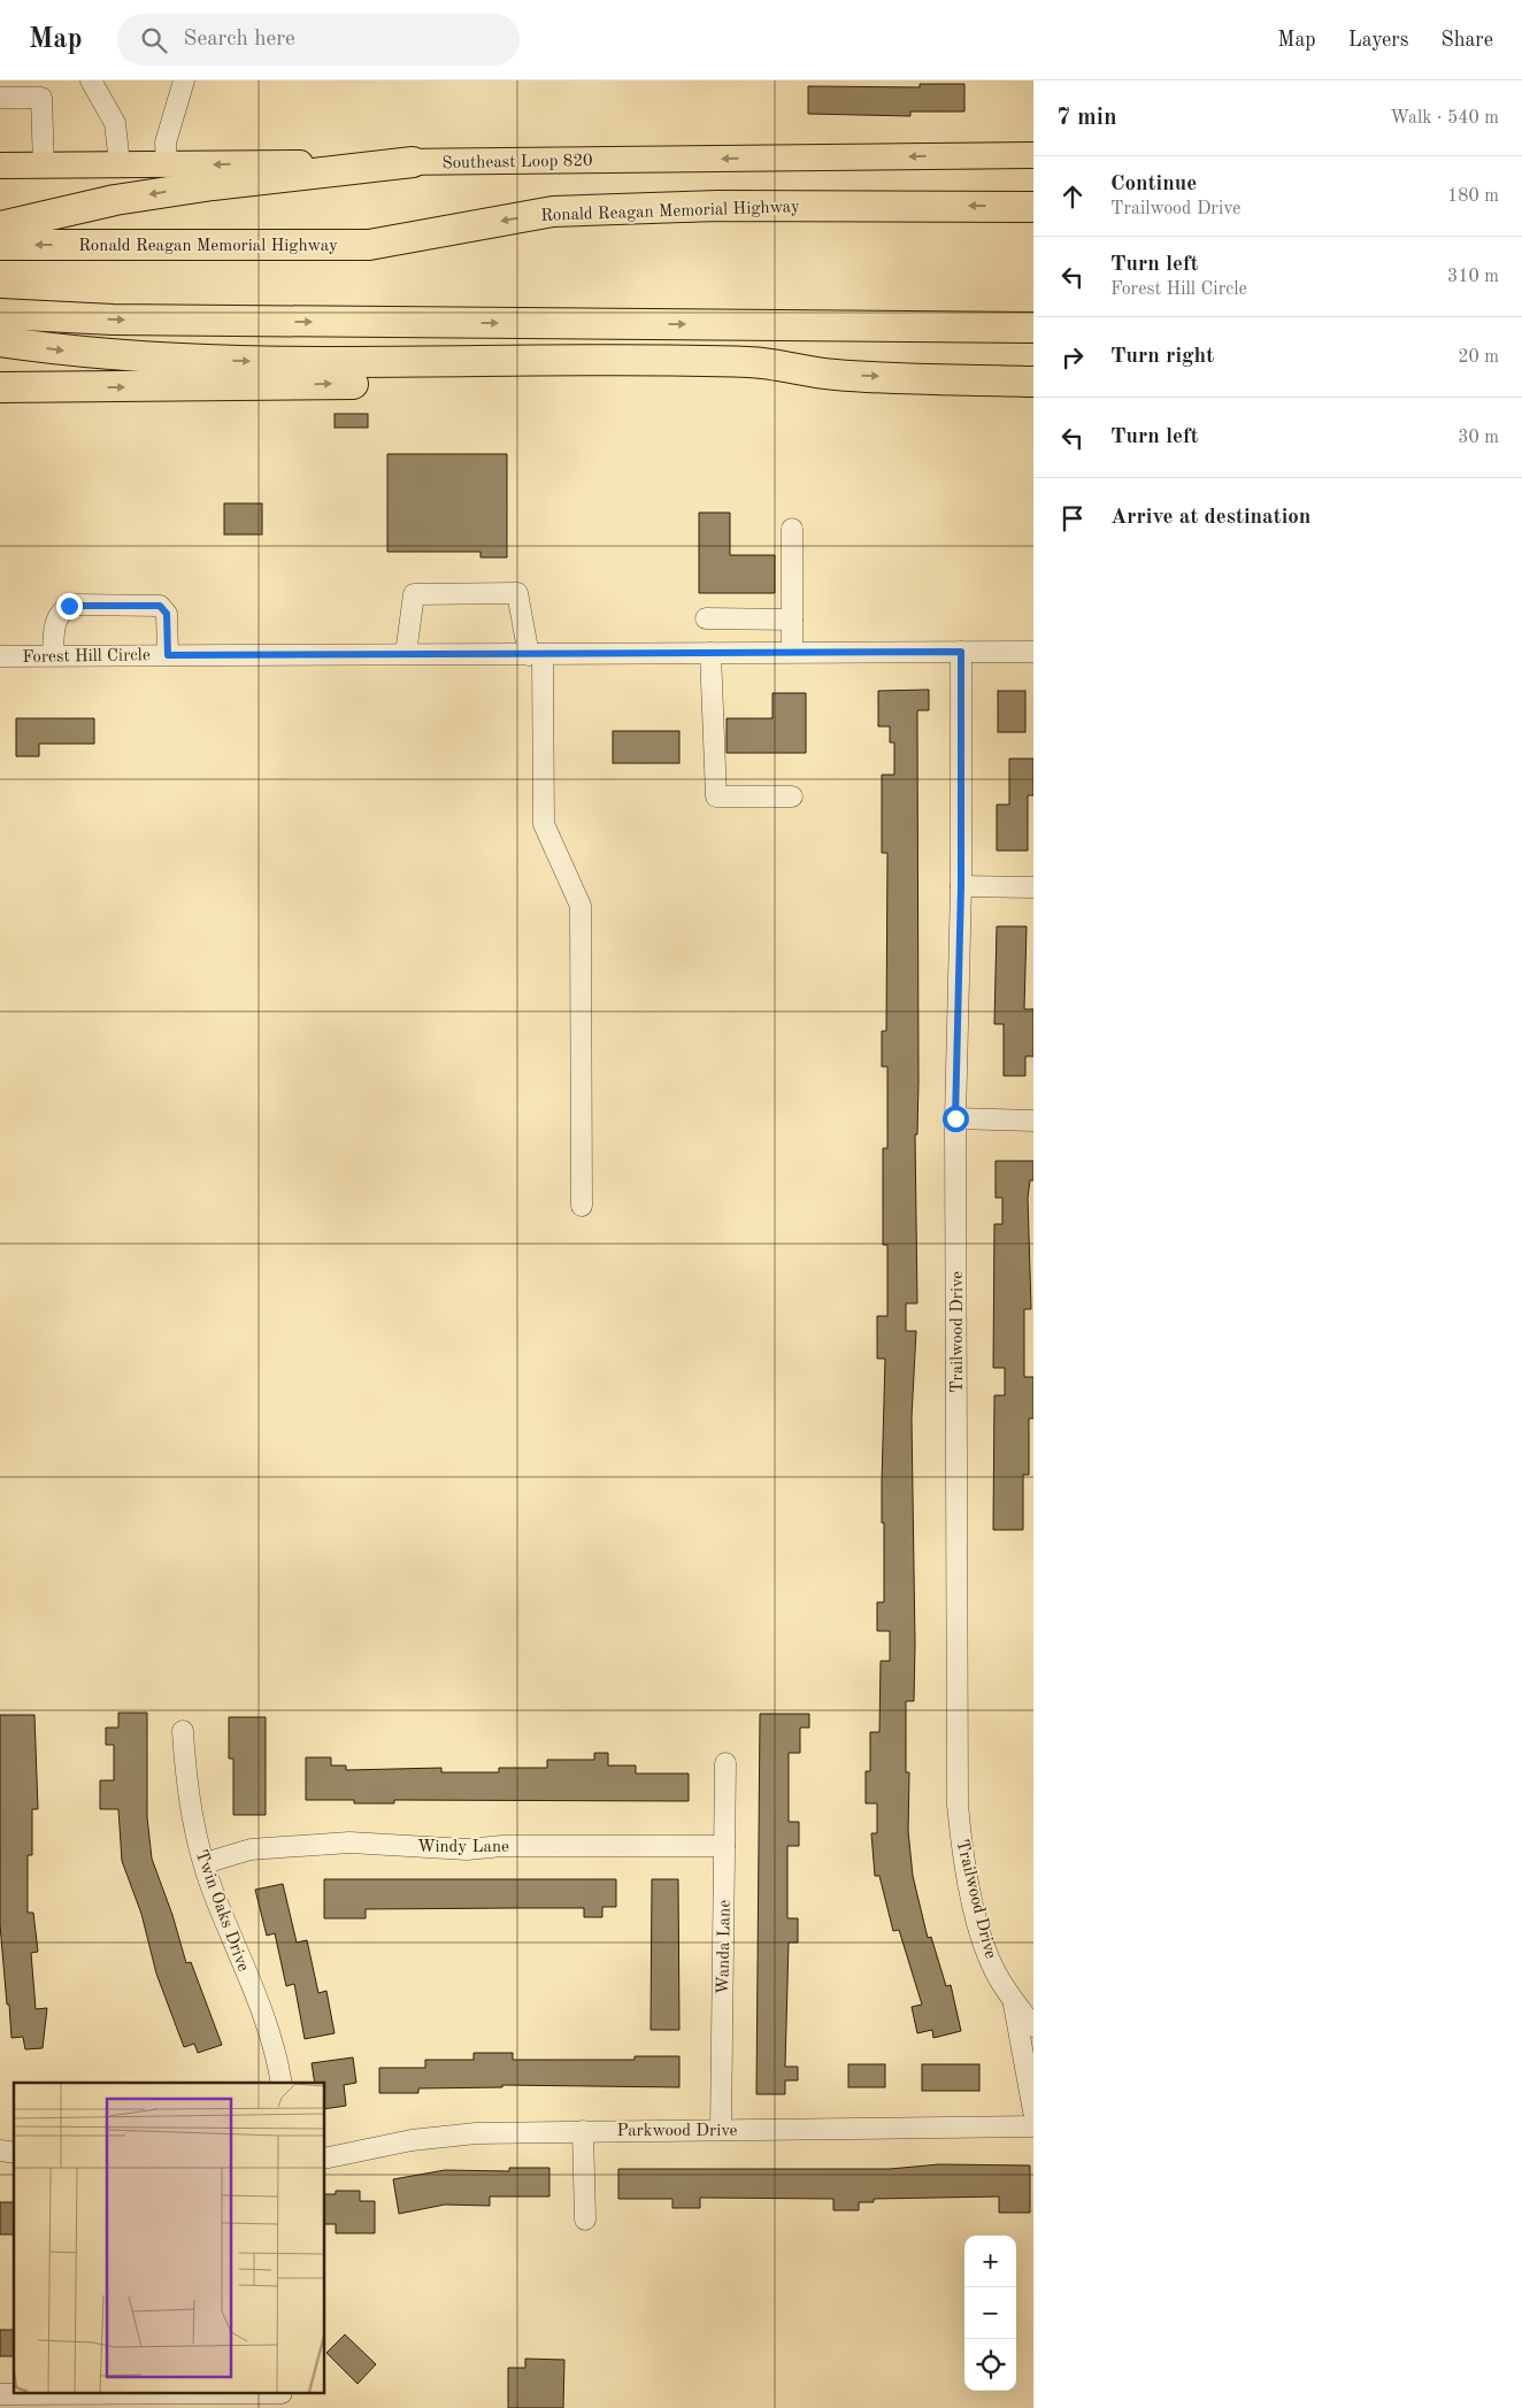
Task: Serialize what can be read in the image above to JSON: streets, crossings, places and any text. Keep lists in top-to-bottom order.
{
  "streets": {
    "highway": ["Ronald Reagan Memorial Highway"],
    "main road": ["Southeast Loop 820"],
    "street": [
      "Forest Hill Circle",
      "Trailwood Drive",
      "Windy Lane",
      "Twin Oaks Drive",
      "Wanda Lane",
      "Parkwood Drive"
    ]
  },
  "crossings": [
    ["Forest Hill Circle", "Trailwood Drive"],
    ["Windy Lane", "Twin Oaks Drive"],
    ["Windy Lane", "Wanda Lane"],
    ["Wanda Lane", "Parkwood Drive"]
  ],
  "one_way": ["Southeast Loop 820"],
  "page": {
    "header": "Map",
    "search": "Search here",
    "nav": ["Map", "Layers", "Share"],
    "heading": ["7 min", "Walk · 540 m"],
    "list": [
      ["Continue", "Trailwood Drive", "180 m"],
      ["Turn left", "Forest Hill Circle", "310 m"],
      ["Turn right", "20 m"],
      ["Turn left", "30 m"],
      "Arrive at destination"
    ],
    "map_buttons": ["+", "−"]
  }
}
